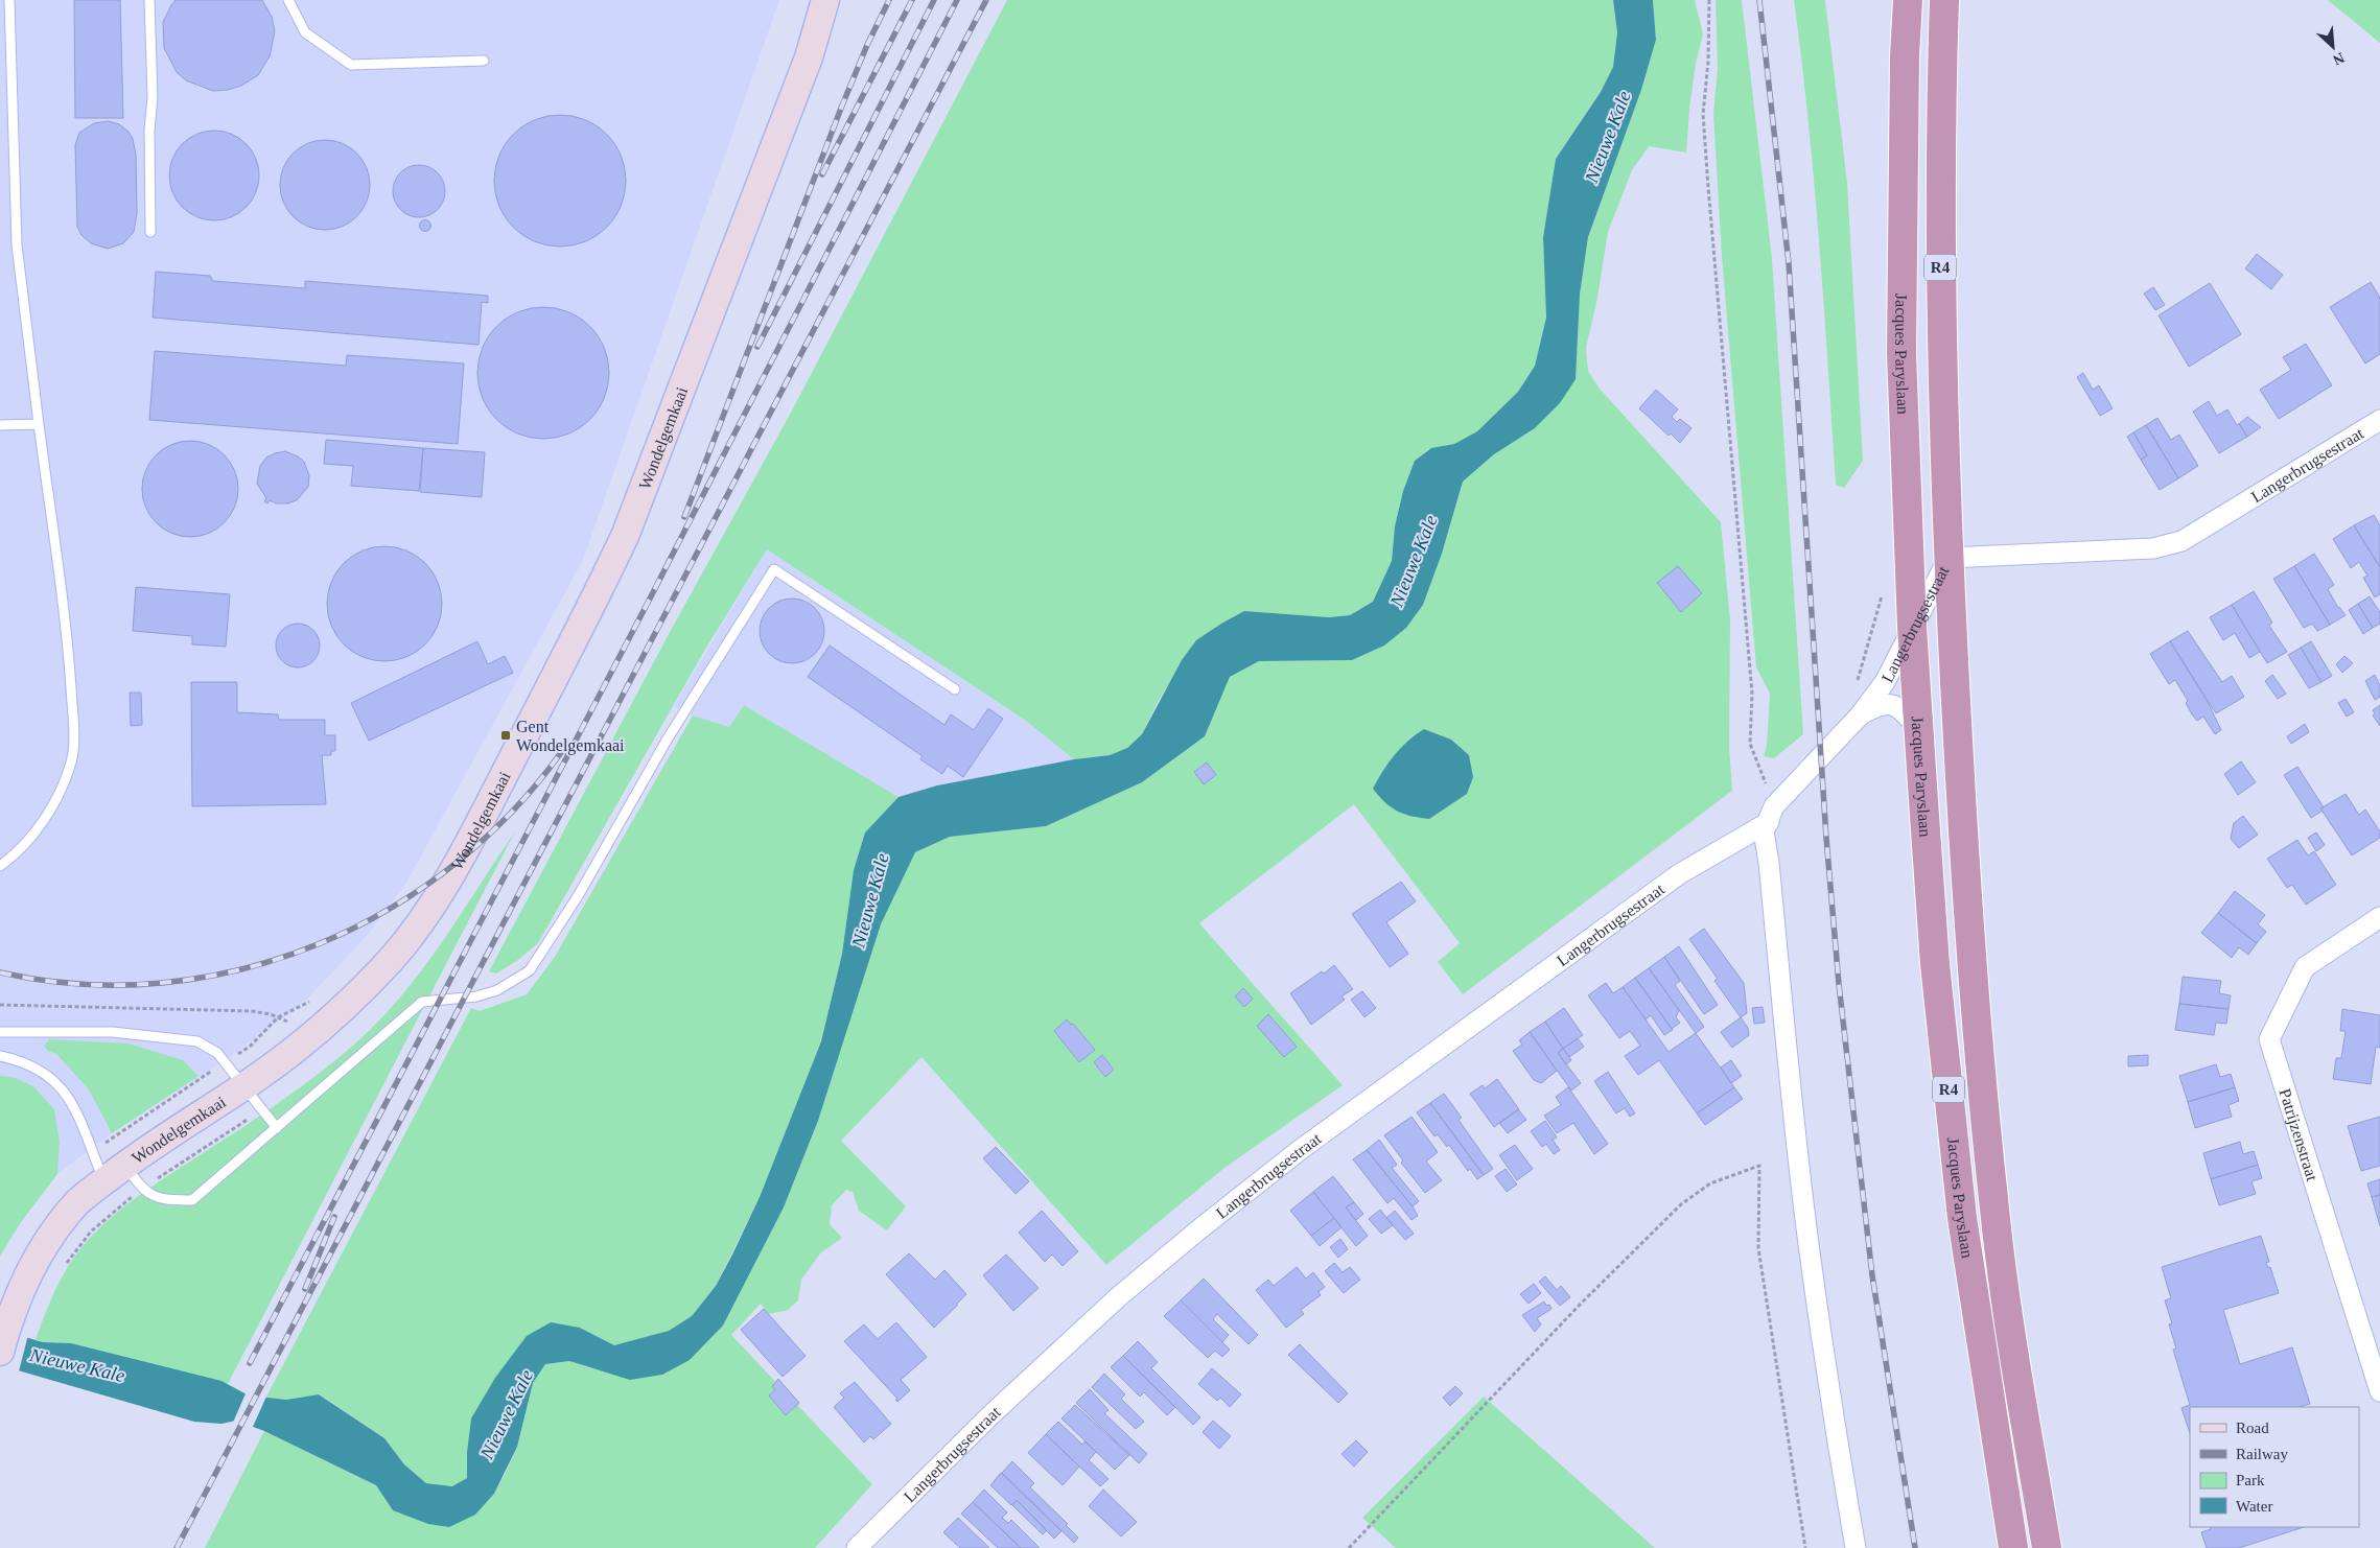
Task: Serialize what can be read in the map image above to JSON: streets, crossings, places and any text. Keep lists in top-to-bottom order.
{
  "streets": {
    "highway": ["R4", "Jacques Paryslaan"],
    "main road": ["Wondelgemkaai"],
    "street": ["Langerbrugsestraat", "Patrijzenstraat"]
  },
  "crossings": [
    ["Jacques Paryslaan", "Langerbrugsestraat"]
  ],
  "water": ["Nieuwe Kale"],
  "places": {
    "transit": ["Gent Wondelgemkaai"]
  },
  "legend": [
    "Road",
    "Railway",
    "Park",
    "Water"
  ],
  "north": "bottom right"
}
